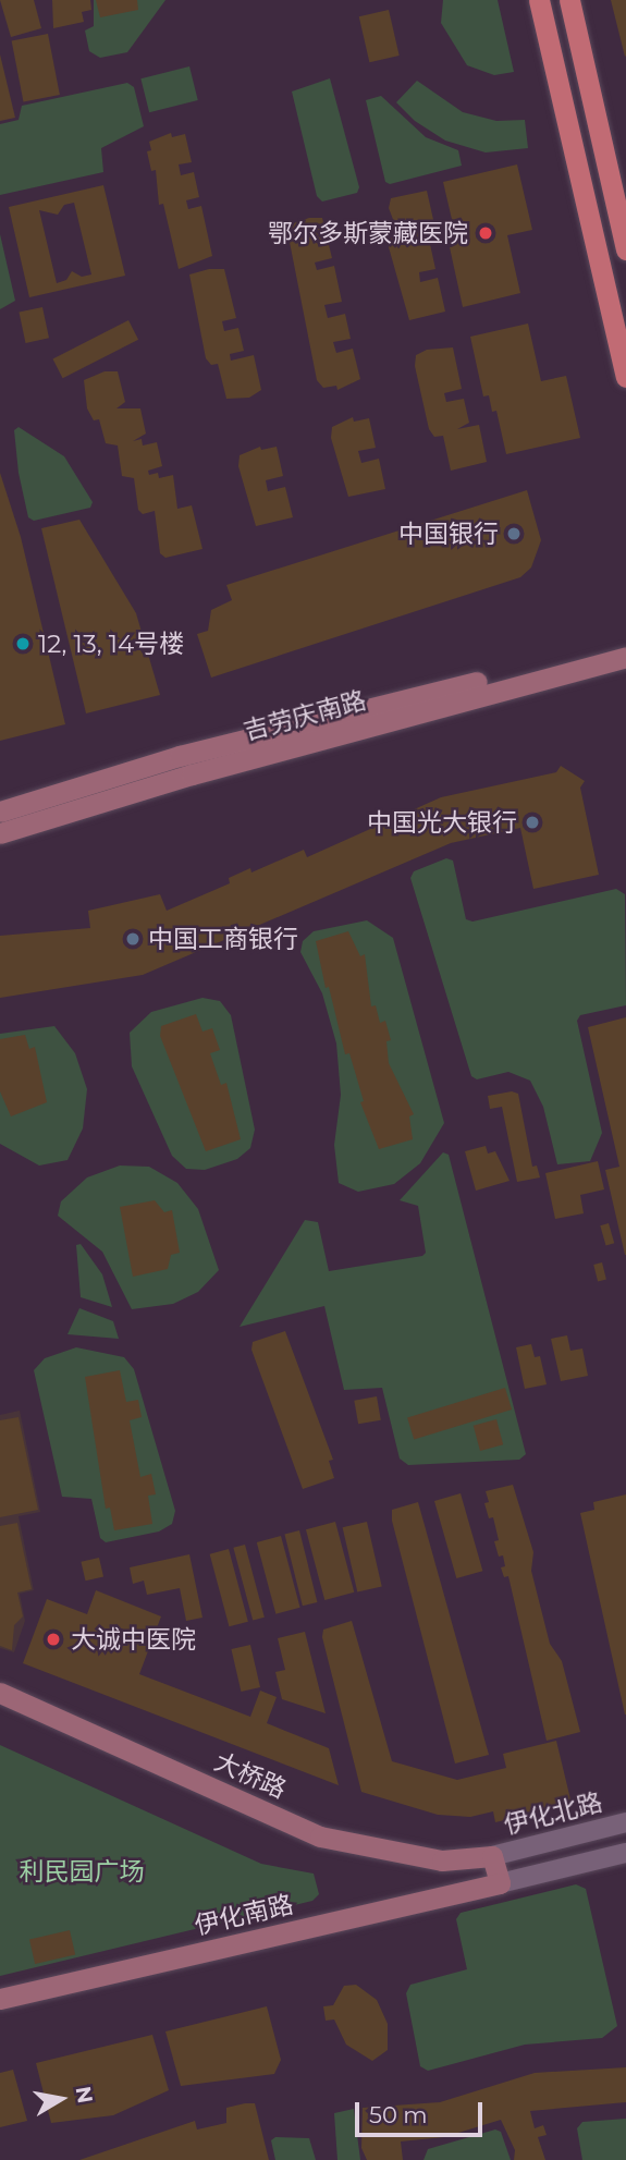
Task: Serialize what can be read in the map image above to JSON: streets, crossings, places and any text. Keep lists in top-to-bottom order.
{
  "streets": {
    "main road": ["吉劳庆南路", "大桥路", "伊化南路"],
    "street": ["伊化北路"]
  },
  "crossings": [
    ["大桥路", "伊化北路"]
  ],
  "parks": ["利民园广场"],
  "places": [
    "鄂尔多斯蒙藏医院",
    "中国银行",
    "12, 13, 14号楼",
    "中国光大银行",
    "中国工商银行",
    "大诚中医院"
  ],
  "scale_bar": "50 m",
  "north": "right"
}
